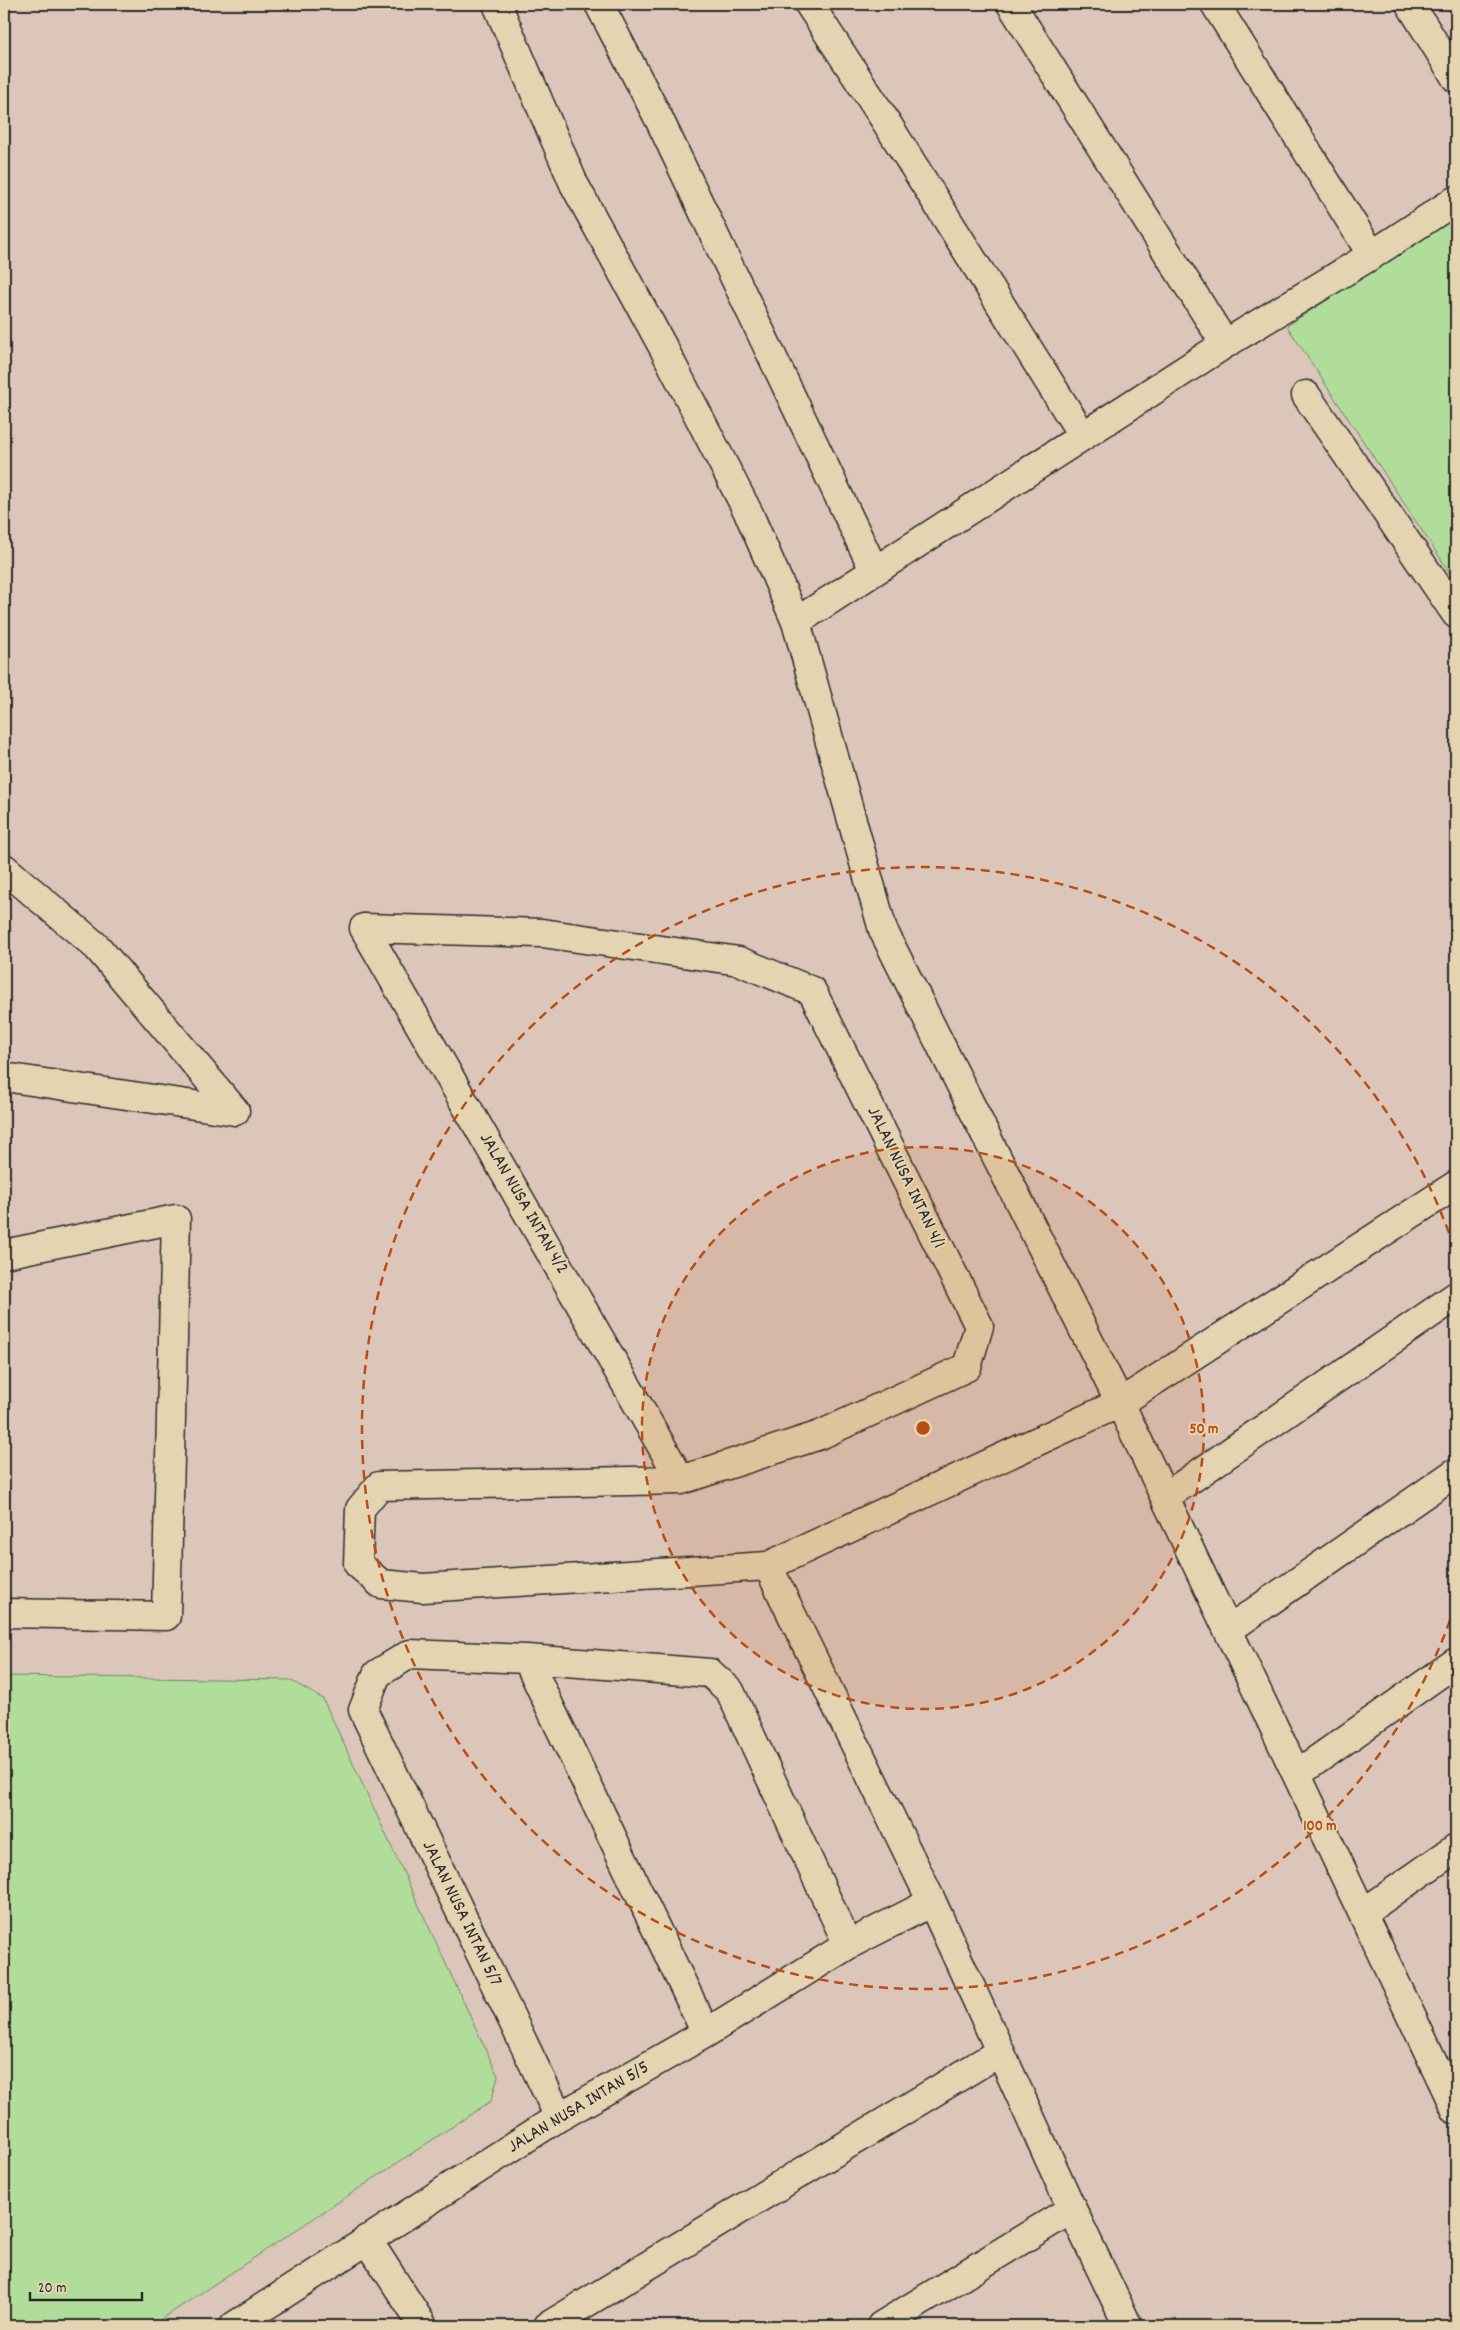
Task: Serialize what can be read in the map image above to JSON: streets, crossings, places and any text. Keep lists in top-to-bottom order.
{
  "streets": {
    "street": [
      "JALAN NUSA INTAN 4/1",
      "JALAN NUSA INTAN 4/2",
      "JALAN NUSA INTAN 5/7",
      "JALAN NUSA INTAN 5/5"
    ]
  },
  "crossings": [
    ["JALAN NUSA INTAN 4/1", "JALAN NUSA INTAN 4/2"],
    ["JALAN NUSA INTAN 5/7", "JALAN NUSA INTAN 5/5"]
  ],
  "scale_bar": "20 m",
  "rings": ["50 m", "100 m"]
}
